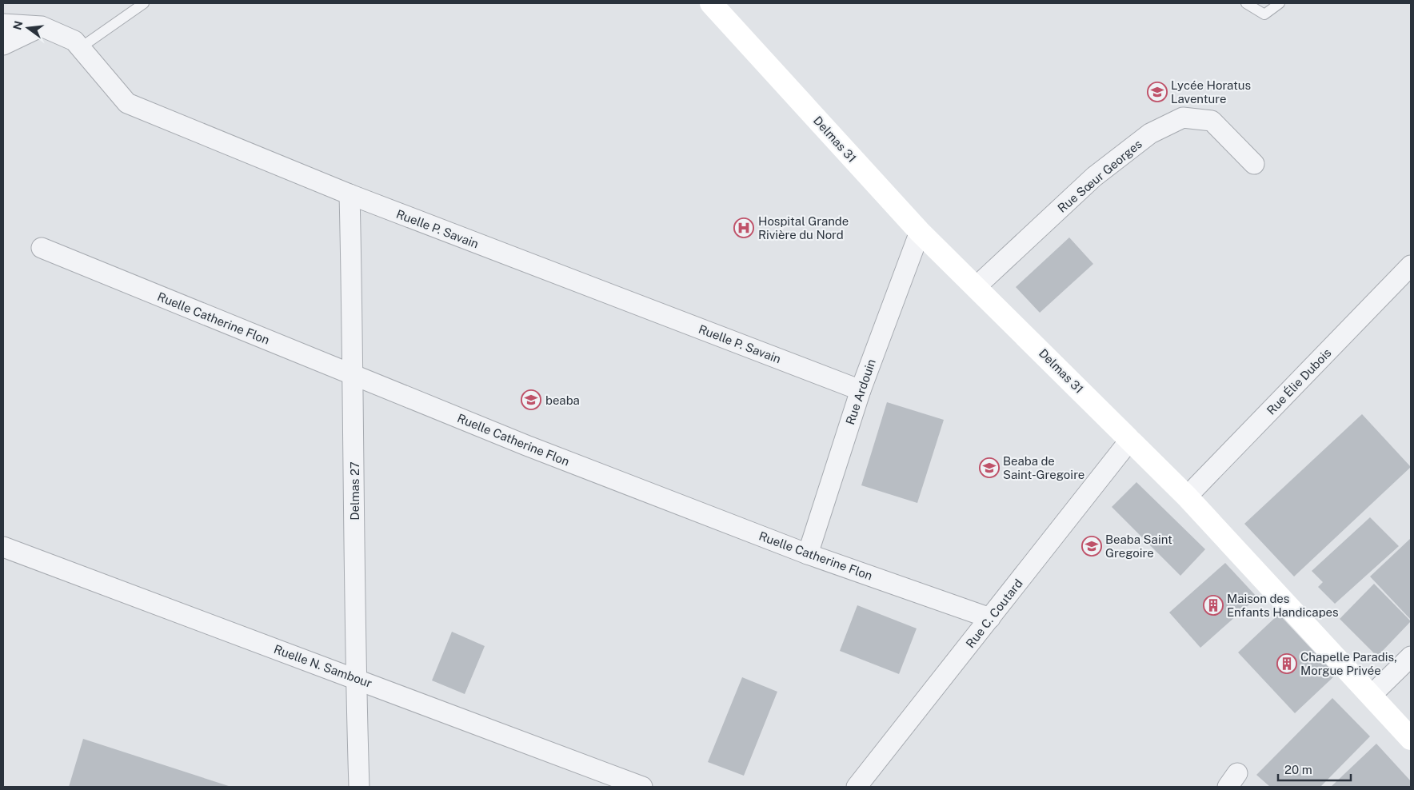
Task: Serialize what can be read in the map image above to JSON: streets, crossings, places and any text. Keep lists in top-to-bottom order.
{
  "streets": {
    "street": [
      "Delmas 31",
      "Rue Sœur Georges",
      "Ruelle P. Savain",
      "Ruelle Catherine Flon",
      "Rue Élie Dubois",
      "Rue Ardouin",
      "Delmas 27",
      "Rue C. Coutard",
      "Ruelle N. Sambour"
    ]
  },
  "crossings": [
    ["Delmas 31", "Rue Sœur Georges"],
    ["Delmas 31", "Rue Élie Dubois"],
    ["Delmas 31", "Rue Ardouin"],
    ["Delmas 31", "Rue C. Coutard"],
    ["Ruelle P. Savain", "Rue Ardouin"],
    ["Ruelle P. Savain", "Delmas 27"],
    ["Ruelle Catherine Flon", "Rue Ardouin"],
    ["Ruelle Catherine Flon", "Delmas 27"],
    ["Ruelle Catherine Flon", "Rue C. Coutard"],
    ["Delmas 27", "Ruelle N. Sambour"]
  ],
  "places": {
    "school or university": [
      "Lycée Horatus Laventure",
      "beaba",
      "Beaba de Saint-Gregoire",
      "Beaba Saint Gregoire"
    ],
    "hospital": ["Hospital Grande Rivière du Nord"],
    "building": ["Maison des Enfants Handicapes", "Chapelle Paradis, Morgue Privée"]
  },
  "scale_bar": "20 m",
  "north": "left"
}
